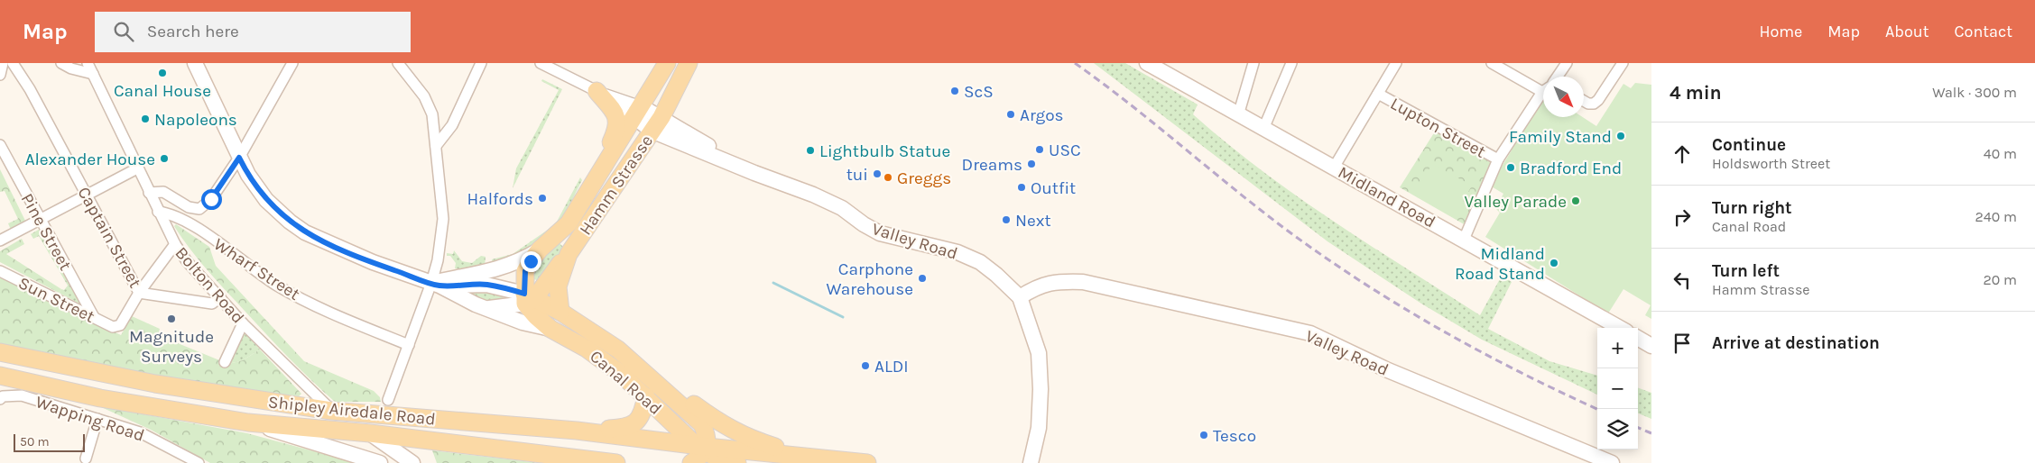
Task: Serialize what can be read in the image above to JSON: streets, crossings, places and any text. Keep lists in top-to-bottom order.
{
  "streets": {
    "main road": ["Hamm Strasse", "Canal Road", "Shipley Airedale Road"],
    "street": [
      "Lupton Street",
      "Midland Road",
      "Pine Street",
      "Captain Street",
      "Valley Road",
      "Wharf Street",
      "Bolton Road",
      "Sun Street",
      "Wapping Road"
    ]
  },
  "crossings": [
    ["Hamm Strasse", "Valley Road"],
    ["Hamm Strasse", "Canal Road"],
    ["Pine Street", "Sun Street"],
    ["Captain Street", "Bolton Road"],
    ["Captain Street", "Sun Street"],
    ["Wharf Street", "Bolton Road"],
    ["Bolton Road", "Shipley Airedale Road"],
    ["Canal Road", "Shipley Airedale Road"]
  ],
  "places": [
    "Canal House",
    "ScS",
    "Argos",
    "Napoleons",
    "Family Stand",
    "USC",
    "Lightbulb Statue",
    "Alexander House",
    "Dreams",
    "Bradford End",
    "tui",
    "Greggs",
    "Outfit",
    "Halfords",
    "Valley Parade",
    "Next",
    "Midland Road Stand",
    "Carphone Warehouse",
    "Magnitude Surveys",
    "ALDI",
    "Tesco"
  ],
  "scale_bar": "50 m",
  "north": "bottom right",
  "page": {
    "header": "Map",
    "search": "Search here",
    "nav": [
      "Home",
      "Map",
      "About",
      "Contact"
    ],
    "heading": ["4 min", "Walk · 300 m"],
    "list": [
      ["Continue", "Holdsworth Street", "40 m"],
      ["Turn right", "Canal Road", "240 m"],
      ["Turn left", "Hamm Strasse", "20 m"],
      "Arrive at destination"
    ],
    "map_buttons": ["+", "−"],
    "scale": "50 m"
  }
}
